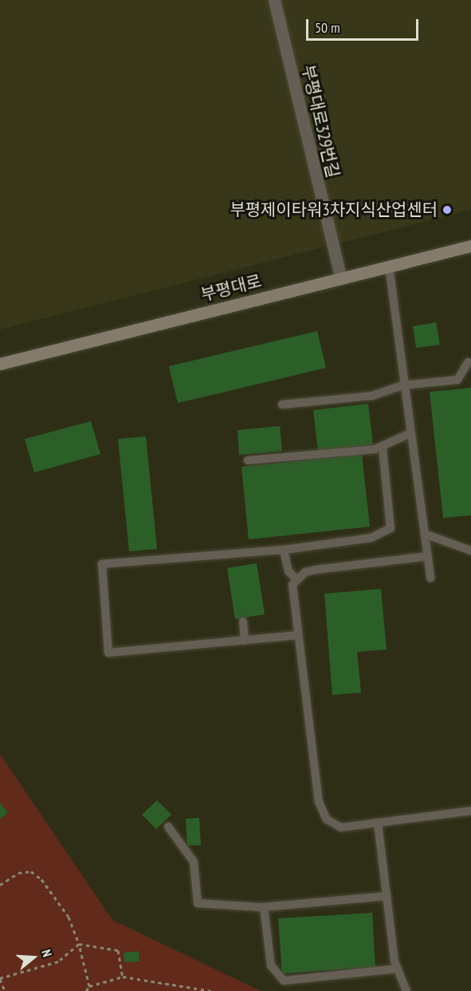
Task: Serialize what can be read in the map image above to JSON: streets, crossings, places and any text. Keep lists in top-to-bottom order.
{
  "streets": {
    "main road": ["부평대로"],
    "street": ["부평대로329번길"]
  },
  "crossings": [
    ["부평대로329번길", "부평대로"]
  ],
  "places": ["부평제이타워3차지식산업센터"],
  "scale_bar": "50 m",
  "north": "right"
}
